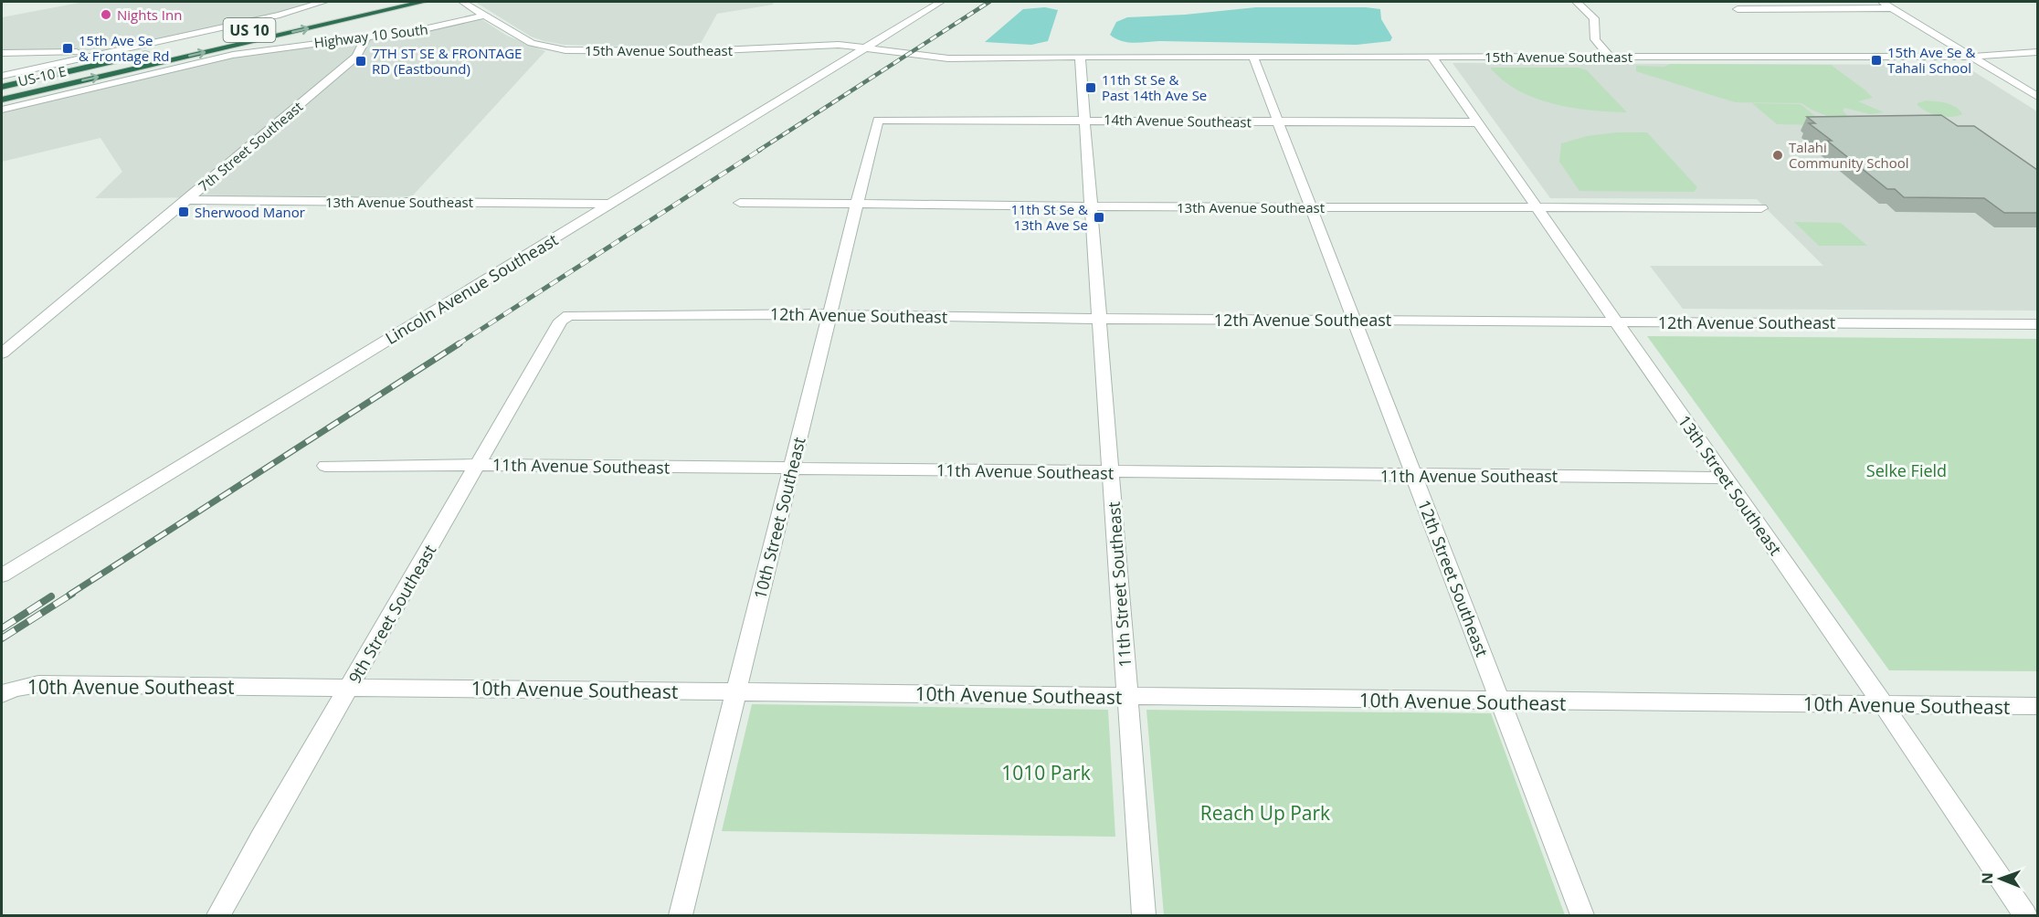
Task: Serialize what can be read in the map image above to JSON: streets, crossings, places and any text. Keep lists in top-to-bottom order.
{
  "streets": {
    "highway": ["US 10", "US-10 E"],
    "street": [
      "Highway 10 South",
      "15th Avenue Southeast",
      "14th Avenue Southeast",
      "7th Street Southeast",
      "13th Avenue Southeast",
      "Lincoln Avenue Southeast",
      "12th Avenue Southeast",
      "11th Avenue Southeast",
      "13th Street Southeast",
      "10th Street Southeast",
      "12th Street Southeast",
      "11th Street Southeast",
      "9th Street Southeast",
      "10th Avenue Southeast"
    ]
  },
  "crossings": [
    ["Highway 10 South", "15th Avenue Southeast"],
    ["Highway 10 South", "7th Street Southeast"],
    ["15th Avenue Southeast", "Lincoln Avenue Southeast"],
    ["15th Avenue Southeast", "13th Street Southeast"],
    ["15th Avenue Southeast", "12th Street Southeast"],
    ["15th Avenue Southeast", "11th Street Southeast"],
    ["14th Avenue Southeast", "13th Street Southeast"],
    ["14th Avenue Southeast", "10th Street Southeast"],
    ["14th Avenue Southeast", "12th Street Southeast"],
    ["14th Avenue Southeast", "11th Street Southeast"],
    ["7th Street Southeast", "13th Avenue Southeast"],
    ["13th Avenue Southeast", "Lincoln Avenue Southeast"],
    ["13th Avenue Southeast", "13th Street Southeast"],
    ["13th Avenue Southeast", "10th Street Southeast"],
    ["13th Avenue Southeast", "12th Street Southeast"],
    ["13th Avenue Southeast", "11th Street Southeast"],
    ["12th Avenue Southeast", "13th Street Southeast"],
    ["12th Avenue Southeast", "10th Street Southeast"],
    ["12th Avenue Southeast", "12th Street Southeast"],
    ["12th Avenue Southeast", "11th Street Southeast"],
    ["12th Avenue Southeast", "9th Street Southeast"],
    ["11th Avenue Southeast", "13th Street Southeast"],
    ["11th Avenue Southeast", "10th Street Southeast"],
    ["11th Avenue Southeast", "12th Street Southeast"],
    ["11th Avenue Southeast", "11th Street Southeast"],
    ["11th Avenue Southeast", "9th Street Southeast"],
    ["13th Street Southeast", "10th Avenue Southeast"],
    ["10th Street Southeast", "10th Avenue Southeast"],
    ["12th Street Southeast", "10th Avenue Southeast"],
    ["11th Street Southeast", "10th Avenue Southeast"],
    ["9th Street Southeast", "10th Avenue Southeast"]
  ],
  "parks": ["Selke Field", "1010 Park", "Reach Up Park"],
  "places": {
    "other": ["Nights Inn", "Talahi Community School"],
    "transit": [
      "15th Ave Se & Frontage Rd",
      "15th Ave Se & Tahali School",
      "7TH ST SE & FRONTAGE RD (Eastbound)",
      "11th St Se & Past 14th Ave Se",
      "Sherwood Manor",
      "11th St Se & 13th Ave Se"
    ]
  },
  "north": "left"
}
